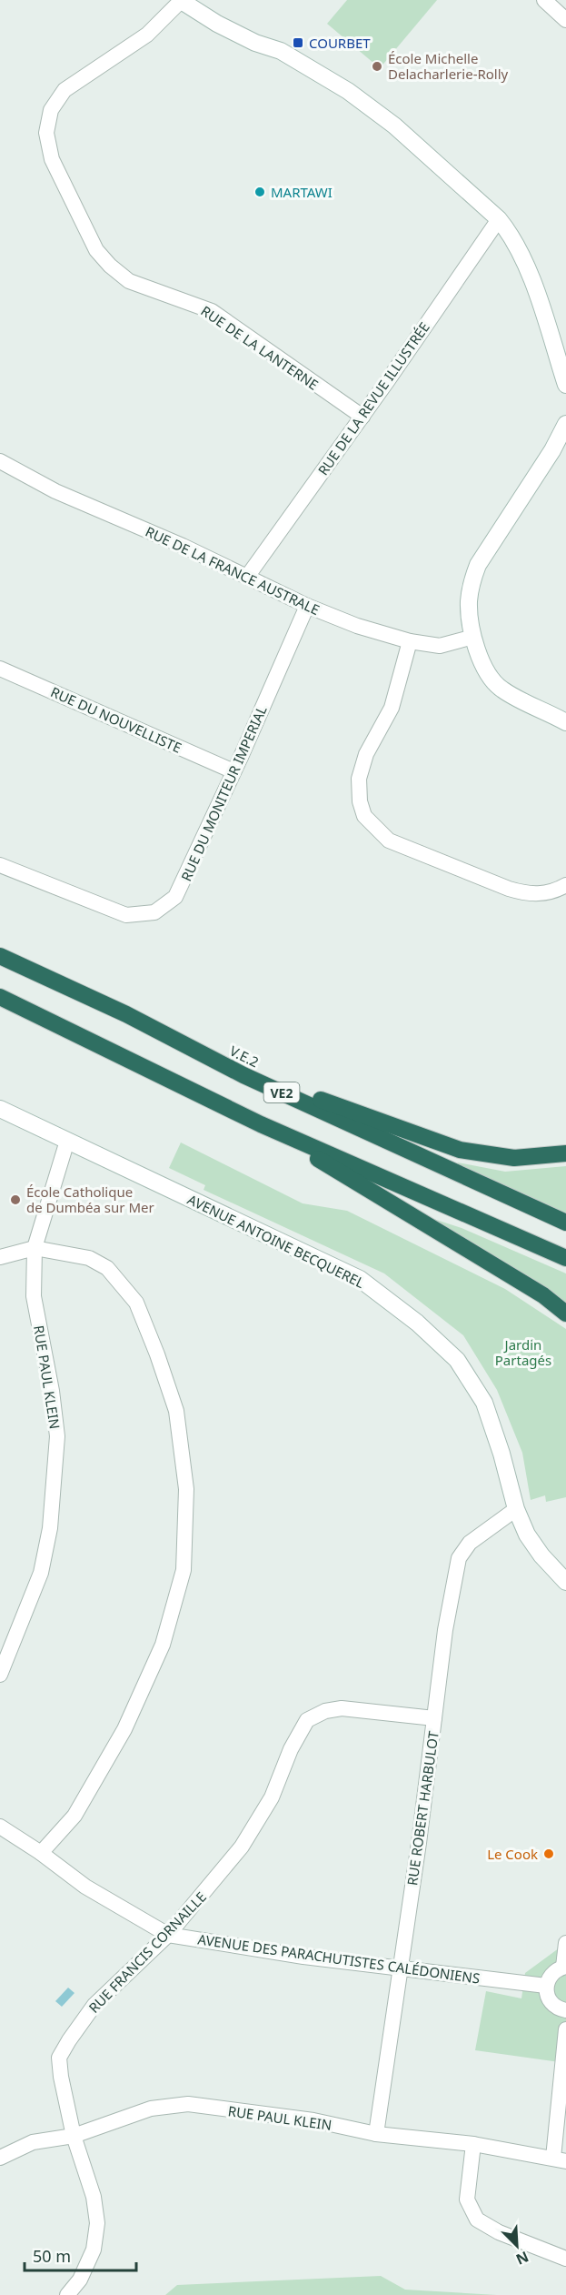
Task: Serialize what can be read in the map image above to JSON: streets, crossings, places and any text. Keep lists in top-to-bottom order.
{
  "streets": {
    "highway": ["V.E.2", "VE2"],
    "street": [
      "RUE DE LA LANTERNE",
      "RUE DE LA REVUE ILLUSTRÉE",
      "RUE DE LA FRANCE AUSTRALE",
      "RUE DU NOUVELLISTE",
      "RUE DU MONITEUR IMPERIAL",
      "AVENUE ANTOINE BECQUEREL",
      "RUE PAUL KLEIN",
      "RUE ROBERT HARBULOT",
      "RUE FRANCIS CORNAILLE",
      "AVENUE DES PARACHUTISTES CALÉDONIENS"
    ]
  },
  "crossings": [
    ["RUE DE LA LANTERNE", "RUE DE LA REVUE ILLUSTRÉE"],
    ["RUE DE LA REVUE ILLUSTRÉE", "RUE DE LA FRANCE AUSTRALE"],
    ["RUE DE LA FRANCE AUSTRALE", "RUE DU MONITEUR IMPERIAL"],
    ["RUE DU NOUVELLISTE", "RUE DU MONITEUR IMPERIAL"],
    ["AVENUE ANTOINE BECQUEREL", "RUE PAUL KLEIN"],
    ["AVENUE ANTOINE BECQUEREL", "RUE ROBERT HARBULOT"],
    ["RUE PAUL KLEIN", "RUE ROBERT HARBULOT"],
    ["RUE PAUL KLEIN", "RUE FRANCIS CORNAILLE"],
    ["RUE ROBERT HARBULOT", "RUE FRANCIS CORNAILLE"],
    ["RUE ROBERT HARBULOT", "AVENUE DES PARACHUTISTES CALÉDONIENS"],
    ["RUE FRANCIS CORNAILLE", "AVENUE DES PARACHUTISTES CALÉDONIENS"]
  ],
  "parks": ["Jardin Partagés"],
  "places": {
    "transit": ["COURBET"],
    "other": [
      "École Michelle Delacharlerie-Rolly",
      "MARTAWI",
      "École Catholique de Dumbéa sur Mer",
      "Le Cook"
    ]
  },
  "scale_bar": "50 m",
  "north": "bottom right"
}
